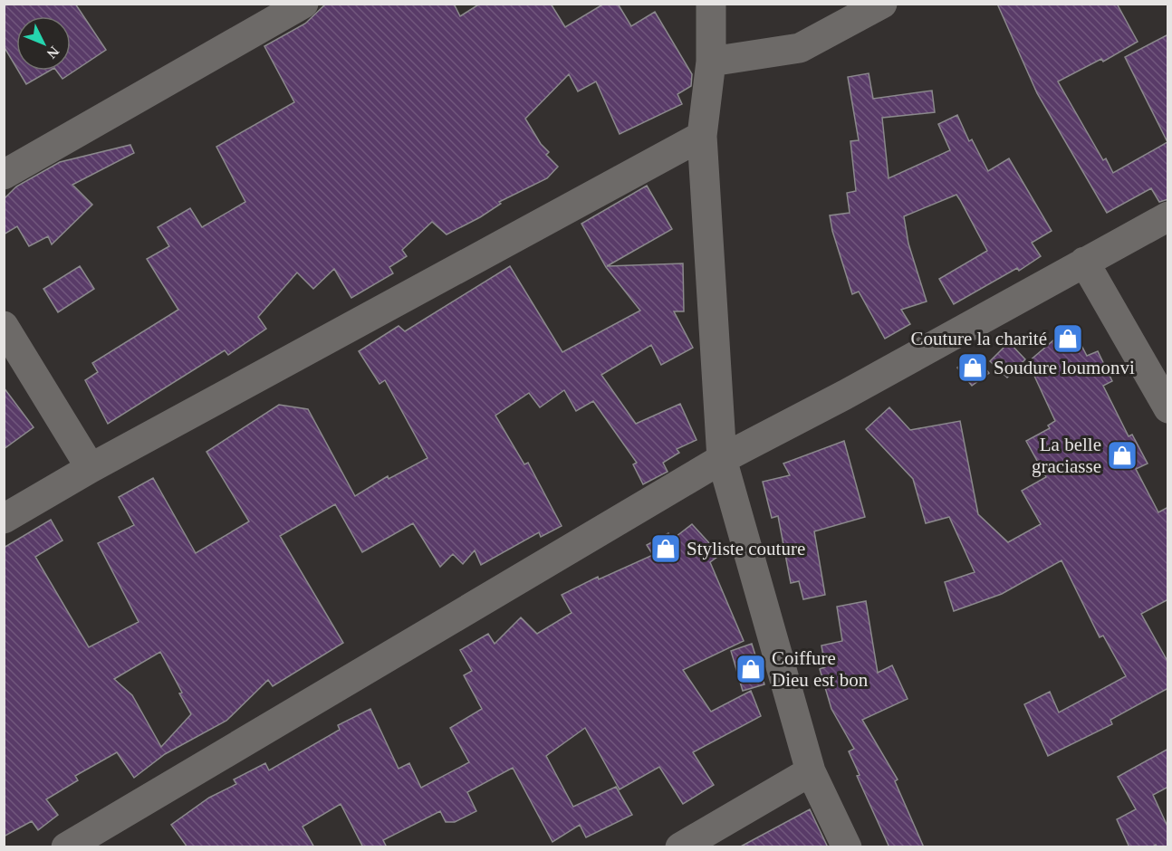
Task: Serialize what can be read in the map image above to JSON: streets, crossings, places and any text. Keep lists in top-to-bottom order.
{
  "places": {
    "shop": [
      "Couture la charité",
      "Soudure loumonvi",
      "La belle graciasse",
      "Styliste couture",
      "Coiffure Dieu est bon"
    ]
  },
  "north": "bottom right"
}
